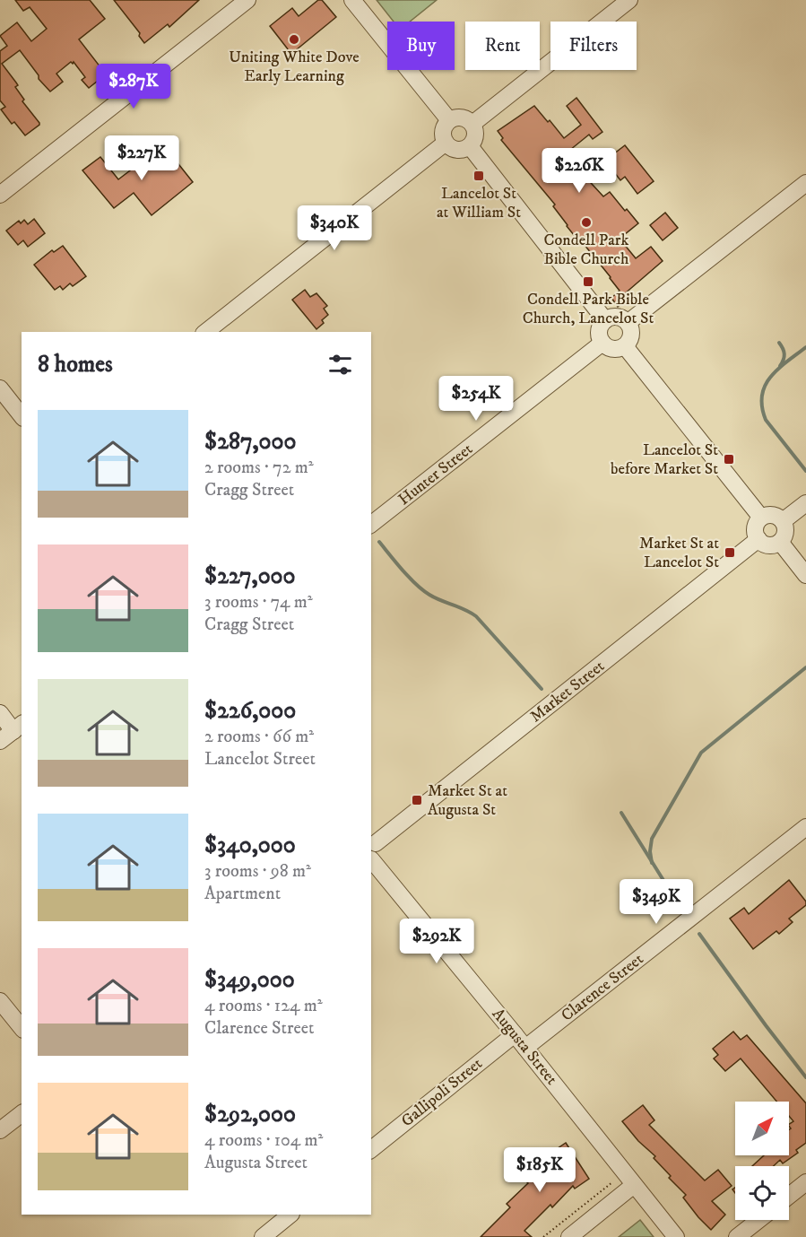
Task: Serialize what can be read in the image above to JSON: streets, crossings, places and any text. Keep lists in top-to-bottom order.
{
  "streets": {
    "street": [
      "Hunter Street",
      "Market Street",
      "Clarence Street",
      "Augusta Street",
      "Gallipoli Street"
    ]
  },
  "crossings": [
    ["Clarence Street", "Augusta Street"],
    ["Augusta Street", "Gallipoli Street"]
  ],
  "places": {
    "other": ["Uniting White Dove Early Learning", "Condell Park Bible Church"],
    "transit": [
      "Lancelot St at William St",
      "Condell Park Bible Church, Lancelot St",
      "Lancelot St before Market St",
      "Market St at Lancelot St",
      "Market St at Augusta St"
    ]
  },
  "north": "top right",
  "page": {
    "chip": ["Buy", "Rent", "Filters"],
    "price": [
      "$287K",
      "$227K",
      "$226K",
      "$340K",
      "$254K",
      "$349K",
      "$292K",
      "$185K"
    ],
    "heading": "8 homes",
    "list": [
      {
        "name": "$287,000",
        "note": "2 rooms · 72 m² · Cragg Street"
      },
      {
        "name": "$227,000",
        "note": "3 rooms · 74 m² · Cragg Street"
      },
      {
        "name": "$226,000",
        "note": "2 rooms · 66 m² · Lancelot Street"
      },
      {
        "name": "$340,000",
        "note": "3 rooms · 98 m² · Apartment"
      },
      {
        "name": "$349,000",
        "note": "4 rooms · 124 m² · Clarence Street"
      },
      {
        "name": "$292,000",
        "note": "4 rooms · 104 m² · Augusta Street"
      }
    ]
  }
}
